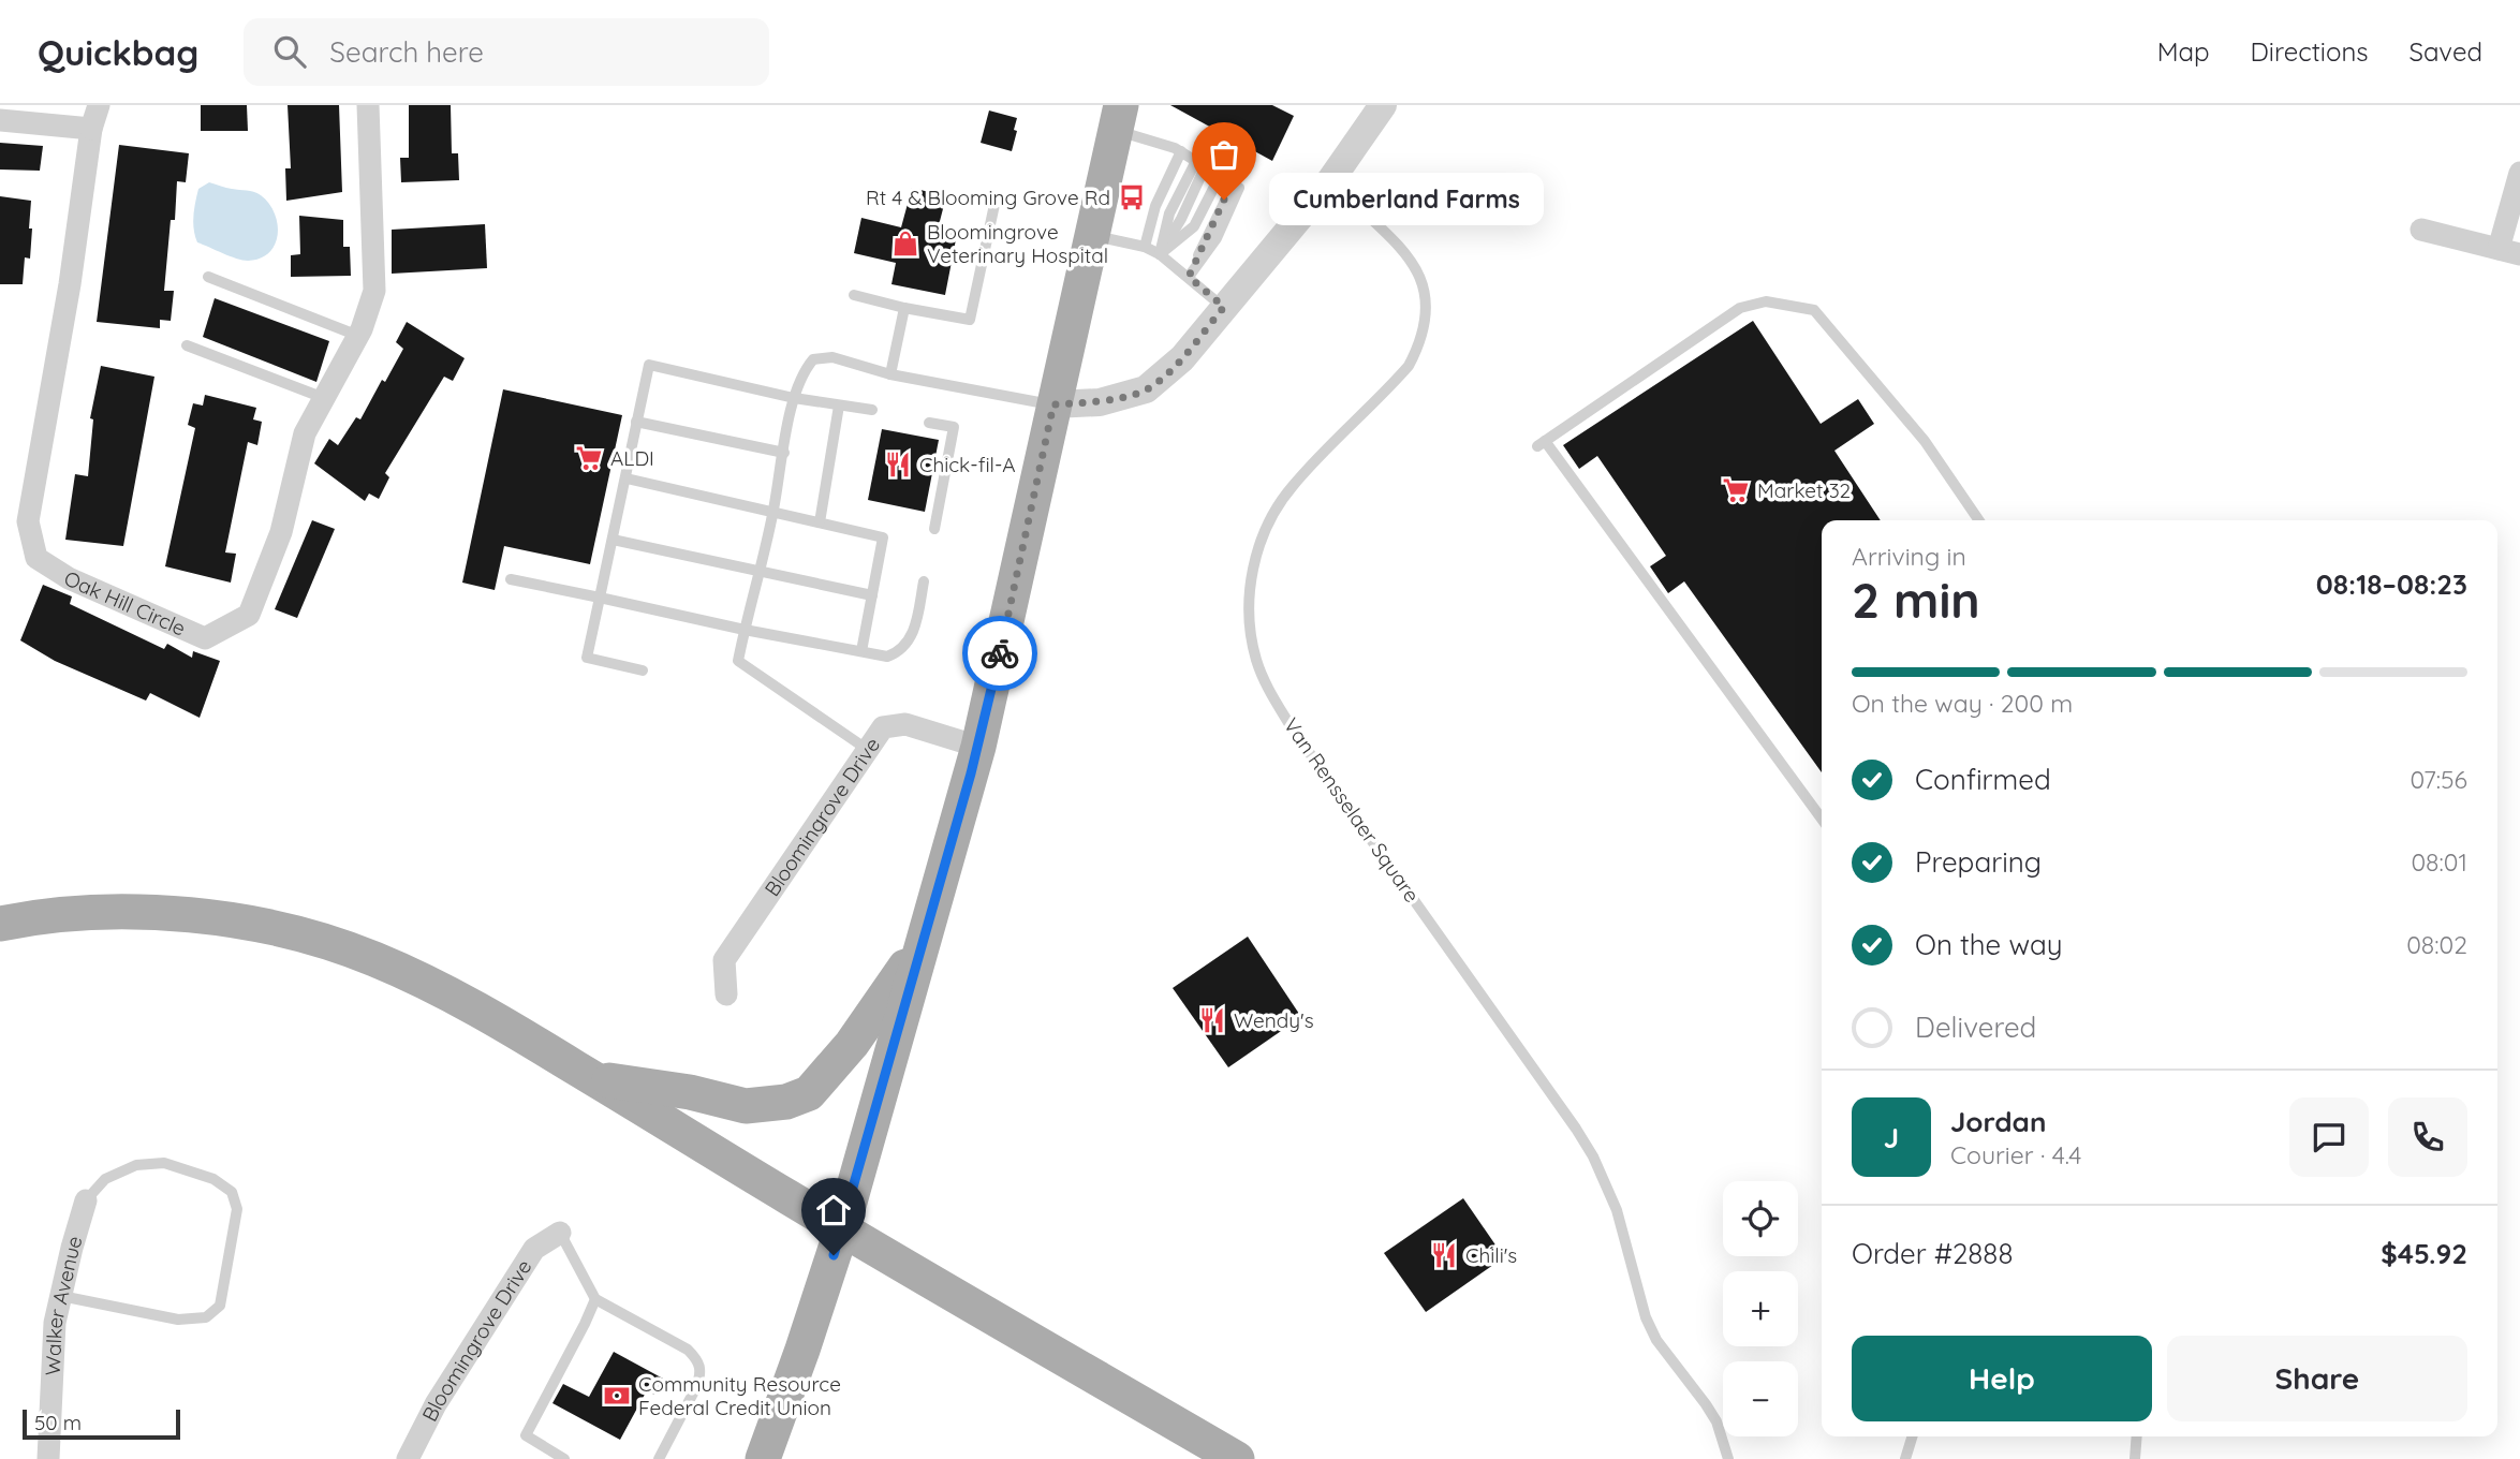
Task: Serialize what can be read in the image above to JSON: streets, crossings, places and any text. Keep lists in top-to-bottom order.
{
  "streets": {
    "street": ["Oak Hill Circle", "Bloomingrove Drive", "Walker Avenue"],
    "lane": ["Van Rensselaer Square"]
  },
  "places": {
    "bus stop": ["Rt 4 & Blooming Grove Rd"],
    "other": ["Cumberland Farms"],
    "shop": ["Bloomingrove Veterinary Hospital"],
    "supermarket": ["ALDI", "Market 32"],
    "restaurant": ["Chick-fil-A", "Wendy's", "Chili's"],
    "bank": ["Community Resource Federal Credit Union"]
  },
  "scale_bar": "50 m",
  "page": {
    "header": "Quickbag",
    "search": "Search here",
    "nav": ["Map", "Directions", "Saved"],
    "bubble": "Cumberland Farms",
    "heading": ["2 min", "Arriving in", "08:18–08:23"],
    "panel": [
      "Jordan",
      "Courier · 4.4",
      "Order #2888",
      "$45.92"
    ],
    "bar": "On the way · 200 m",
    "list": [
      ["Confirmed", "07:56"],
      ["Preparing", "08:01"],
      ["On the way", "08:02"],
      "Delivered"
    ],
    "round": "J",
    "map_buttons": ["+", "−"],
    "buttons": ["Help", "Share"],
    "scale": "50 m"
  }
}
